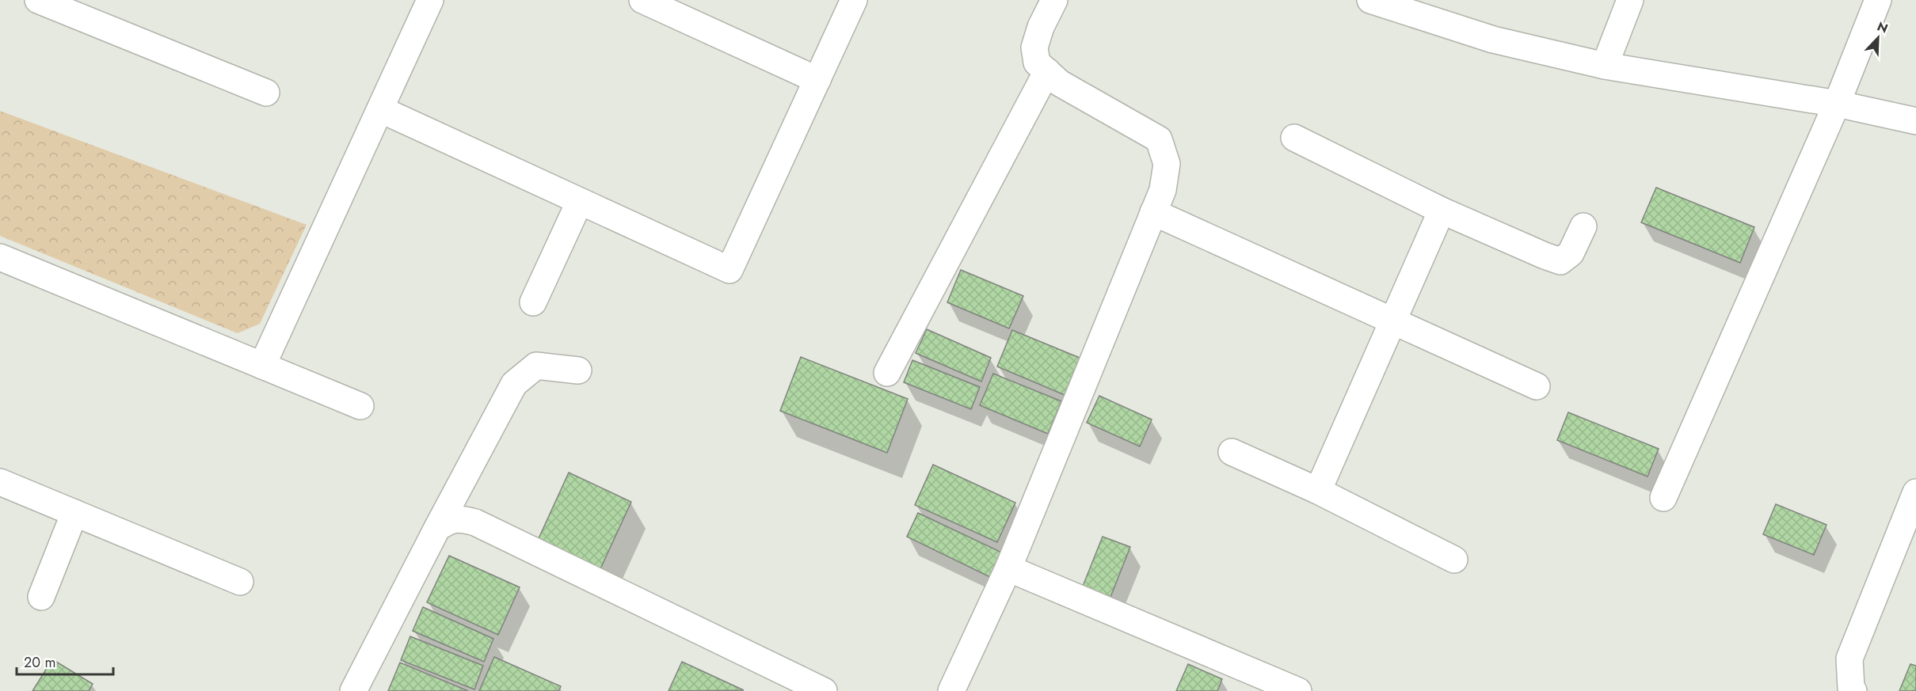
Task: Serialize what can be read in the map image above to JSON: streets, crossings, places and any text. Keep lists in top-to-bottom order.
{
  "scale_bar": "20 m",
  "north": "top right"
}
